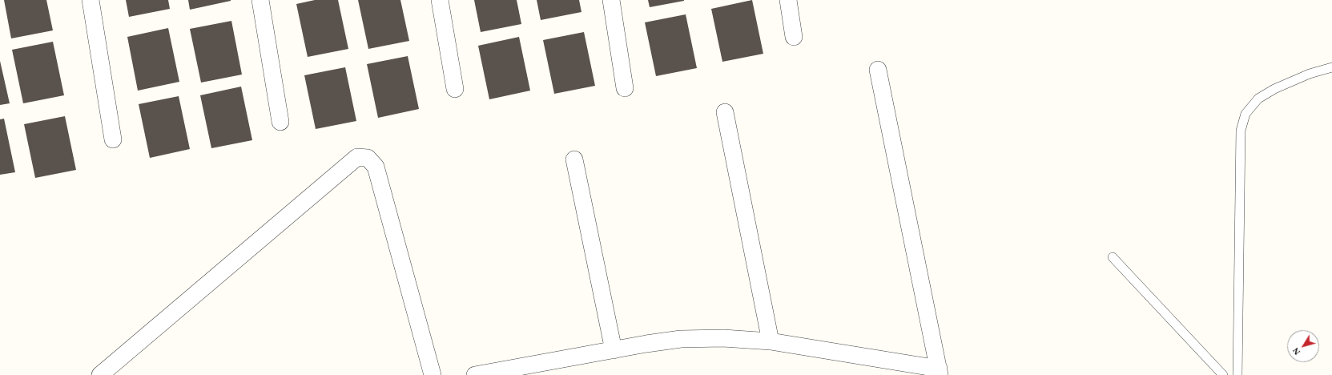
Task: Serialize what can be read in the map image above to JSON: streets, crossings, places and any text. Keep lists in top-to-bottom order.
{
  "north": "bottom left"
}
